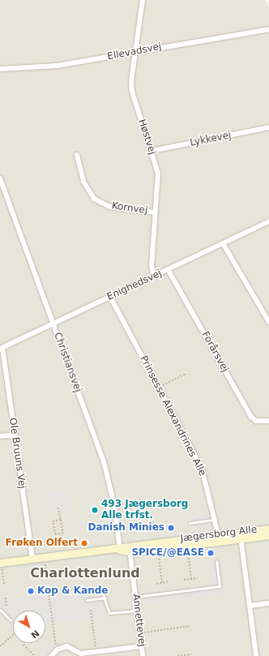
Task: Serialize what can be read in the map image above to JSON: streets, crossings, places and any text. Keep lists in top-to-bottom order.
{
  "streets": {
    "street": [
      "Ellevadsvej",
      "Høstvej",
      "Lykkevej",
      "Kornvej",
      "Enighedsvej",
      "Forårsvej",
      "Christiansvej",
      "Prinsesse Alexandrines Alle",
      "Ole Bruuns Vej",
      "Jægersborg Alle",
      "Annettevej"
    ]
  },
  "crossings": [
    ["Ellevadsvej", "Høstvej"],
    ["Høstvej", "Lykkevej"],
    ["Høstvej", "Kornvej"],
    ["Høstvej", "Enighedsvej"],
    ["Enighedsvej", "Forårsvej"],
    ["Enighedsvej", "Christiansvej"],
    ["Enighedsvej", "Prinsesse Alexandrines Alle"],
    ["Enighedsvej", "Ole Bruuns Vej"],
    ["Christiansvej", "Jægersborg Alle"],
    ["Prinsesse Alexandrines Alle", "Jægersborg Alle"],
    ["Ole Bruuns Vej", "Jægersborg Alle"],
    ["Jægersborg Alle", "Annettevej"]
  ],
  "districts": ["Charlottenlund"],
  "places": [
    "493 Jægersborg Alle trfst.",
    "Danish Minies",
    "Frøken Olfert",
    "SPICE/@EASE",
    "Kop & Kande"
  ],
  "north": "bottom right"
}
